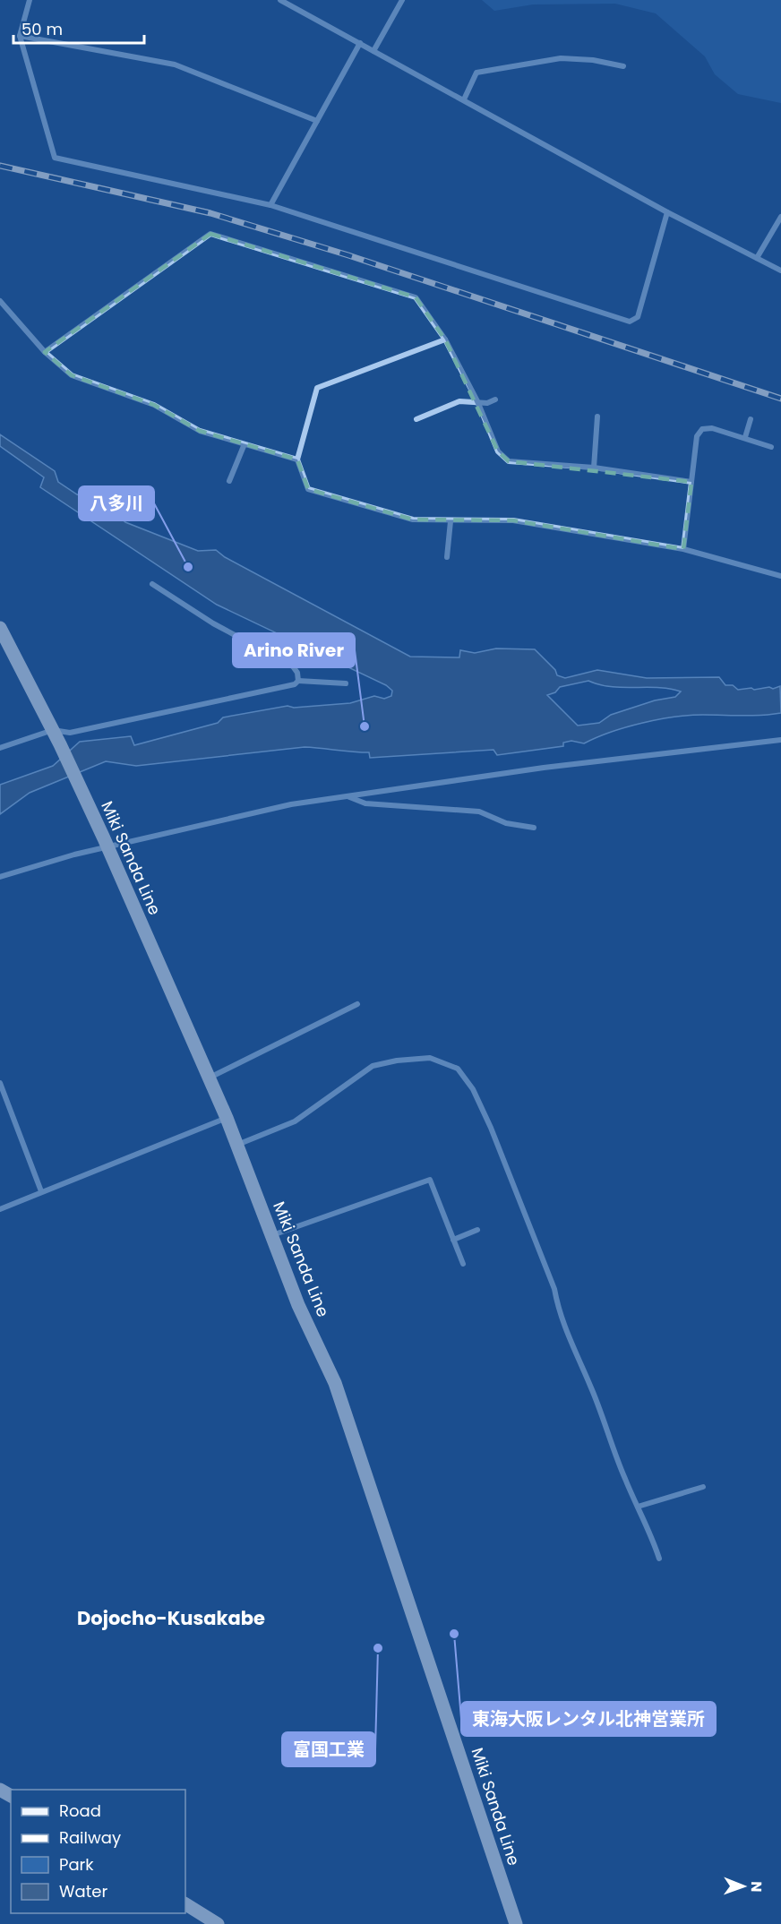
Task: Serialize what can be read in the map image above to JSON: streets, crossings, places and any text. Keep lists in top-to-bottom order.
{
  "streets": {
    "main road": ["Miki Sanda Line"]
  },
  "districts": ["Dojocho-Kusakabe"],
  "places": [
    "八多川",
    "Arino River",
    "東海大阪レンタル北神営業所",
    "富国工業"
  ],
  "legend": [
    "Road",
    "Railway",
    "Park",
    "Water"
  ],
  "scale_bar": "50 m",
  "north": "right"
}
